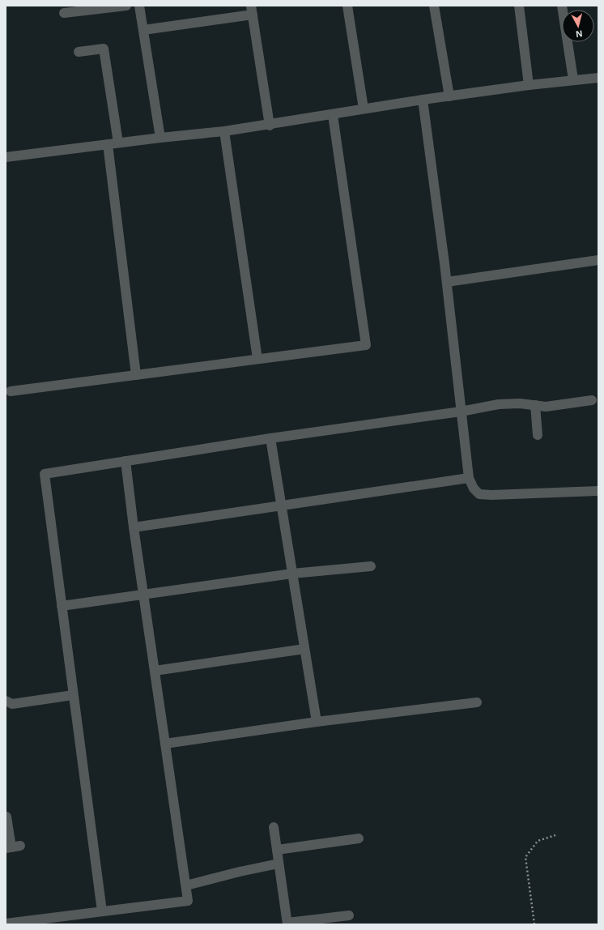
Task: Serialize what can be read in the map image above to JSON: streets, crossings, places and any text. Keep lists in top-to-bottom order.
{
  "north": "bottom"
}
